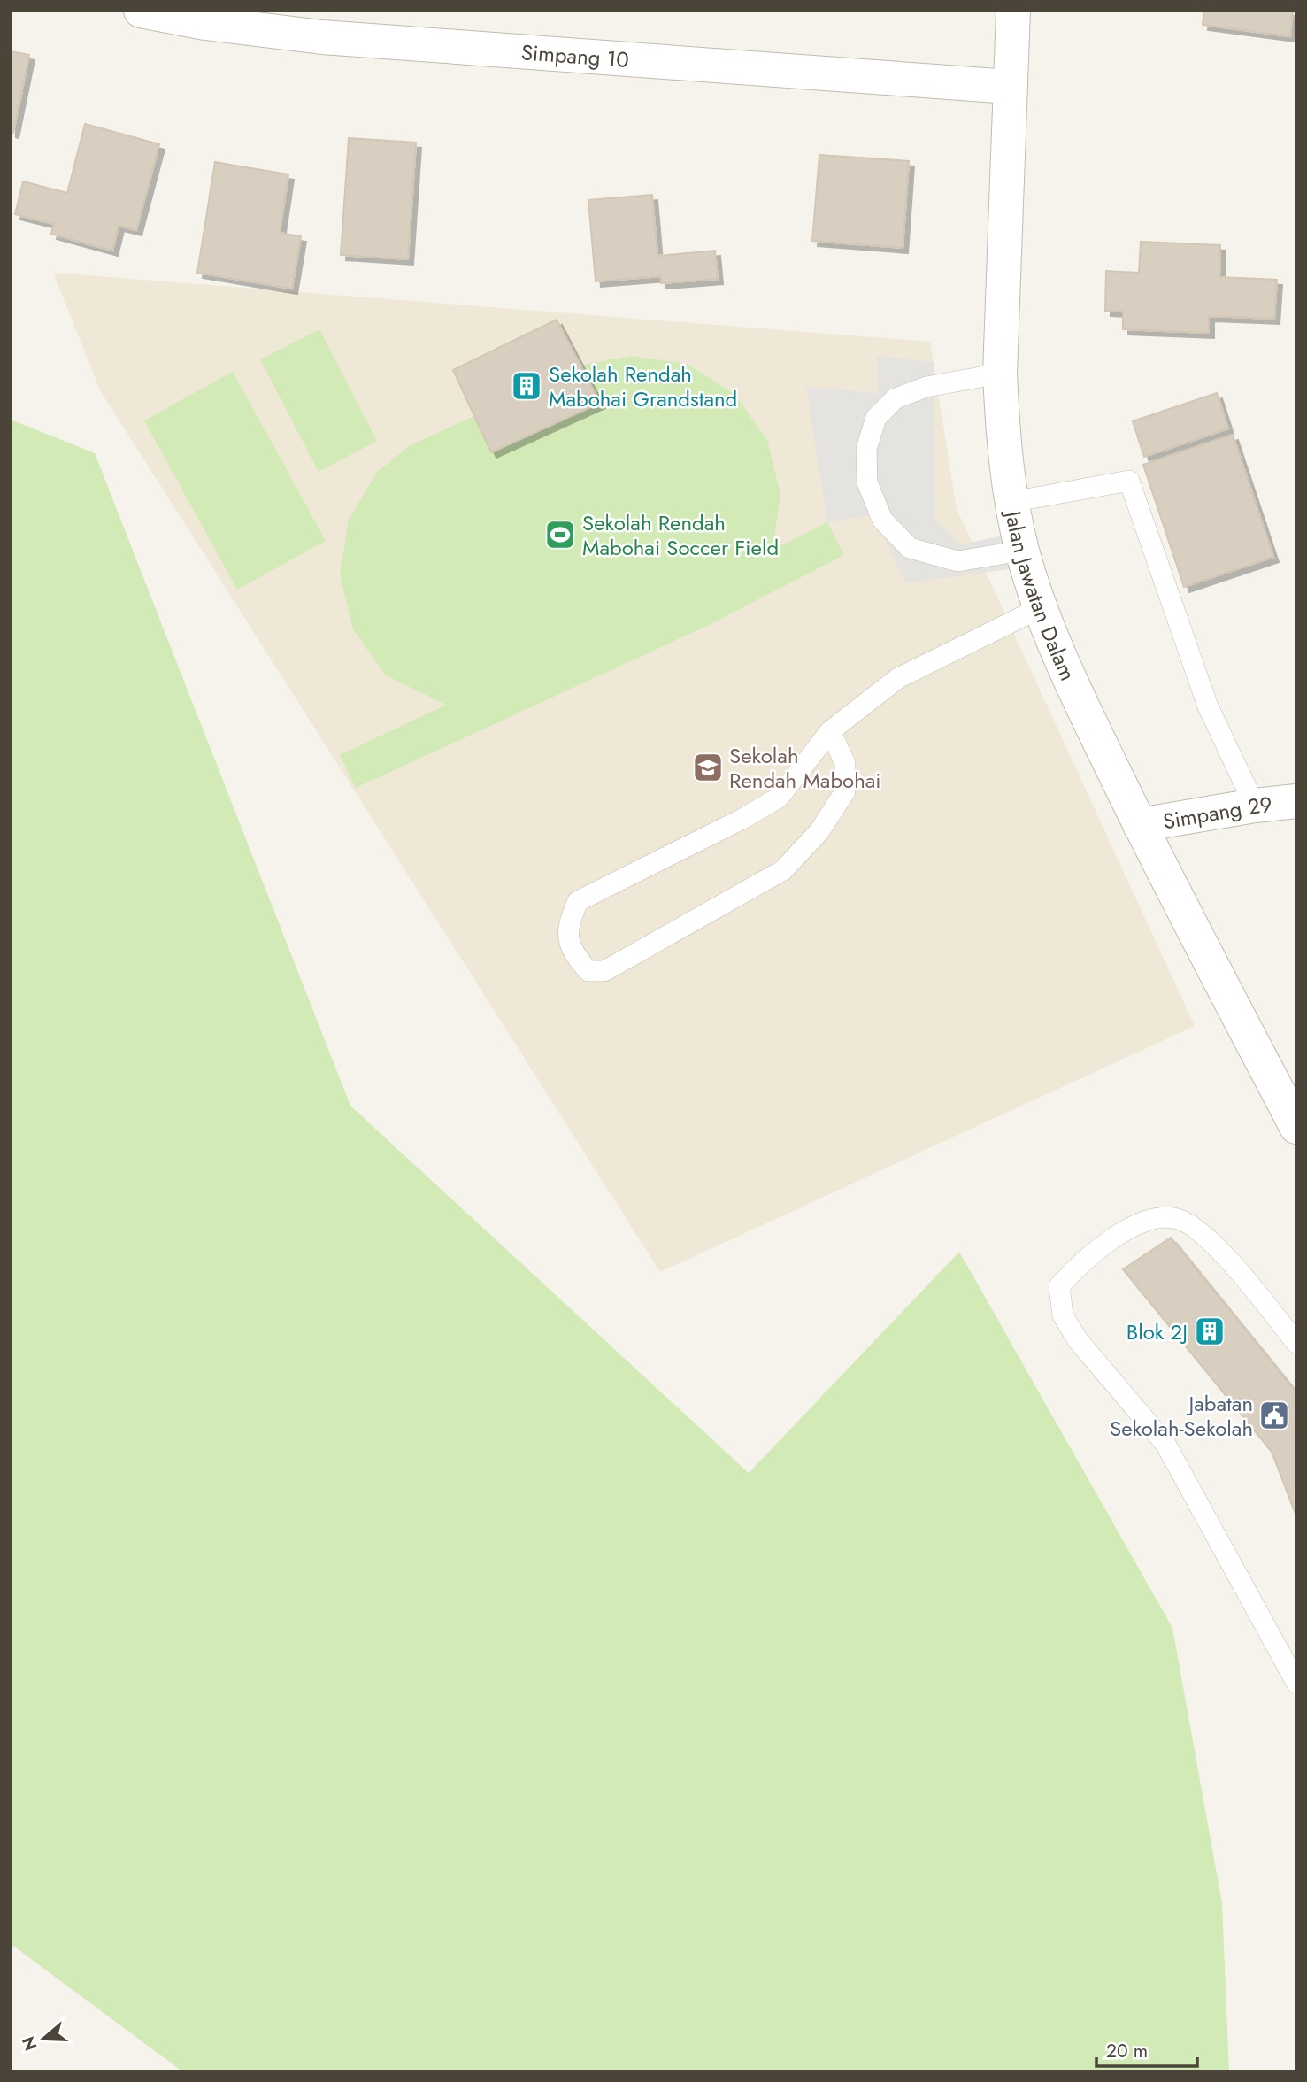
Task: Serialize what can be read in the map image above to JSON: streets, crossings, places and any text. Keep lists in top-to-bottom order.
{
  "streets": {
    "street": ["Simpang 10", "Jalan Jawatan Dalam", "Simpang 29"]
  },
  "crossings": [
    ["Simpang 10", "Jalan Jawatan Dalam"],
    ["Jalan Jawatan Dalam", "Simpang 29"]
  ],
  "places": {
    "building": ["Sekolah Rendah Mabohai Grandstand", "Blok 2J"],
    "sports": ["Sekolah Rendah Mabohai Soccer Field"],
    "school or university": ["Sekolah Rendah Mabohai"],
    "public building": ["Jabatan Sekolah-Sekolah"]
  },
  "scale_bar": "20 m",
  "north": "left"
}
